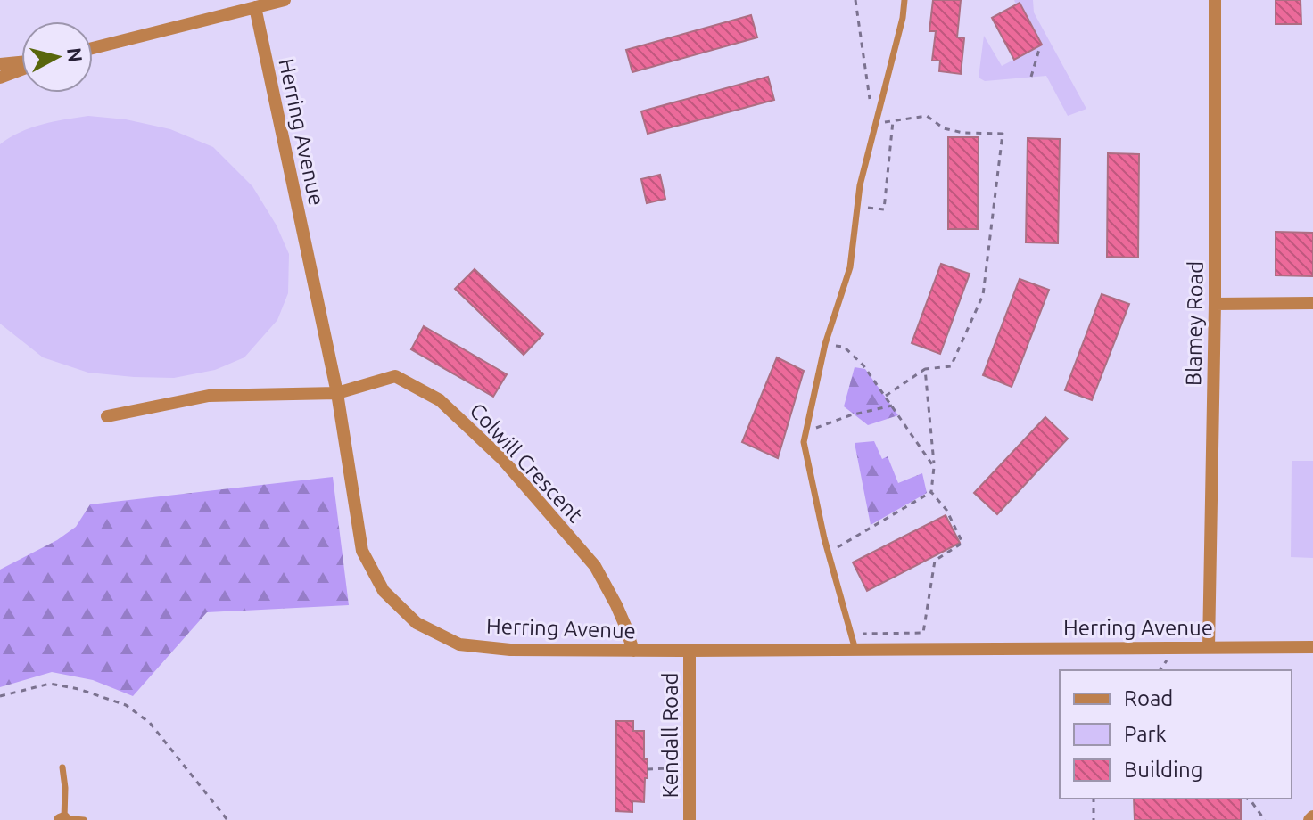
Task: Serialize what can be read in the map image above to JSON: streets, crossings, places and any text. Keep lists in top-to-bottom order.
{
  "streets": {
    "street": [
      "Herring Avenue",
      "Blamey Road",
      "Colwill Crescent",
      "Kendall Road"
    ]
  },
  "crossings": [
    ["Herring Avenue", "Blamey Road"],
    ["Herring Avenue", "Colwill Crescent"],
    ["Herring Avenue", "Kendall Road"]
  ],
  "legend": ["Road", "Park", "Building"],
  "north": "right"
}
